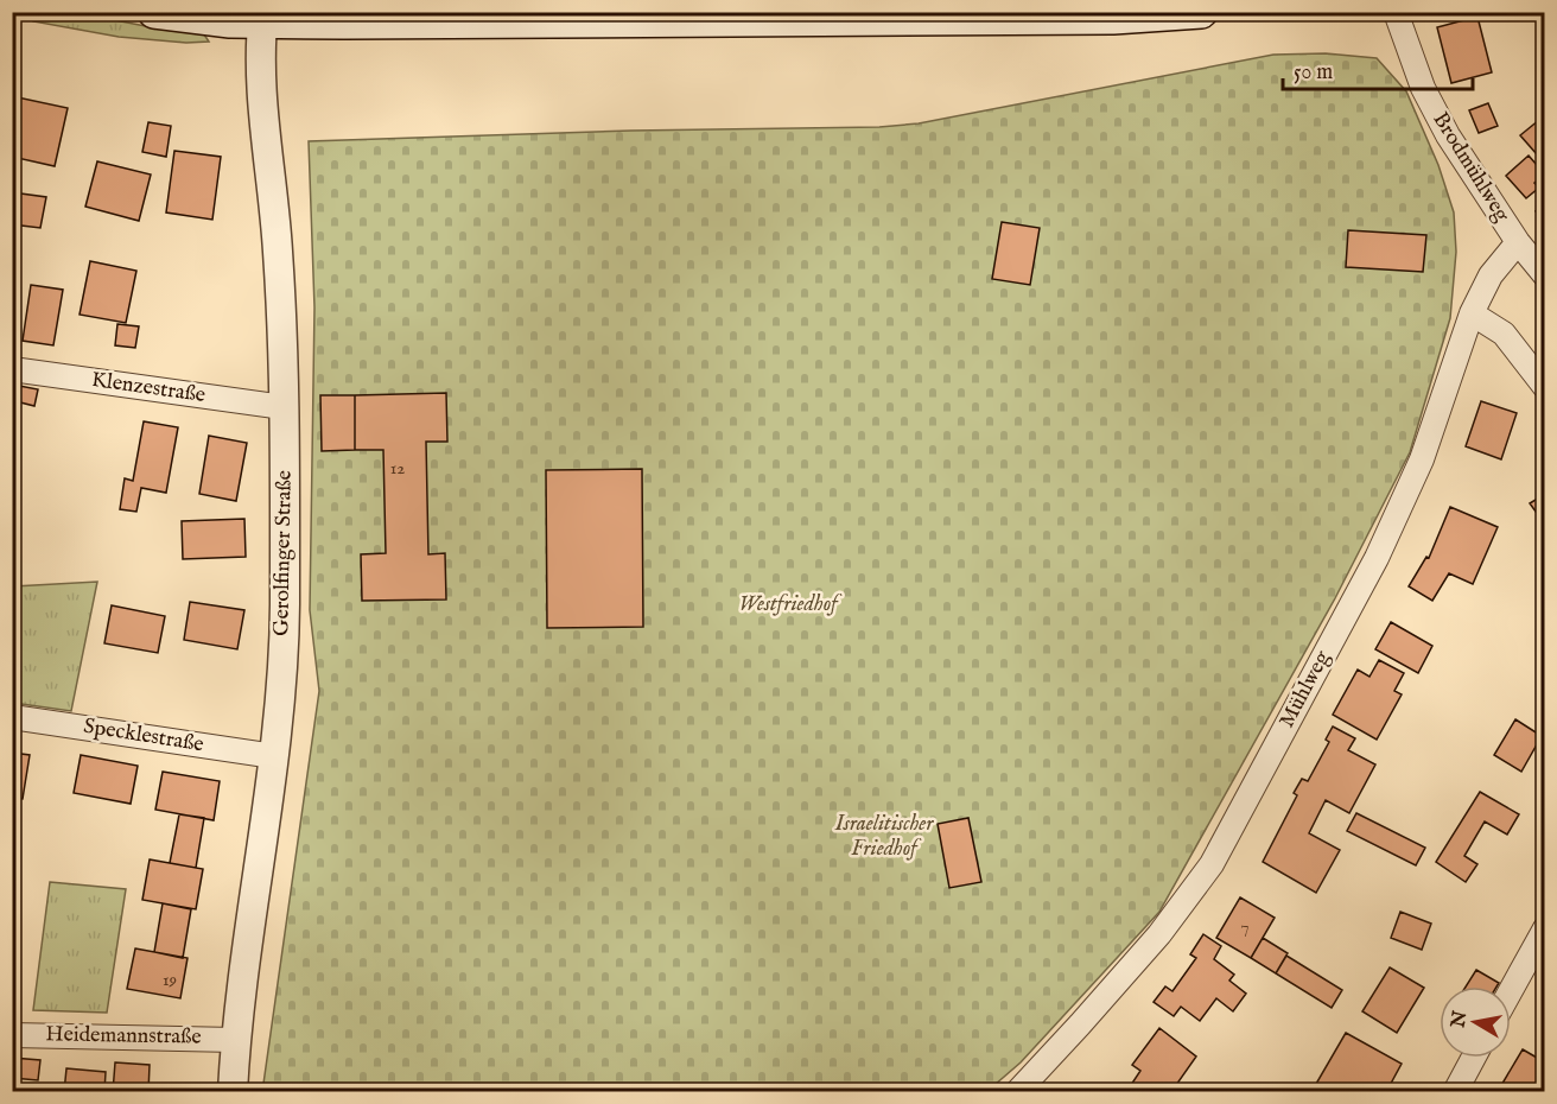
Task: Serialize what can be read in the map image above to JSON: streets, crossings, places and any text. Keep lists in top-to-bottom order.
{
  "streets": {
    "street": [
      "Brodmühlweg",
      "Klenzestraße",
      "Gerolfinger Straße",
      "Mühlweg",
      "Specklestraße",
      "Heidemannstraße"
    ]
  },
  "crossings": [
    ["Brodmühlweg", "Mühlweg"],
    ["Klenzestraße", "Gerolfinger Straße"],
    ["Gerolfinger Straße", "Specklestraße"],
    ["Gerolfinger Straße", "Heidemannstraße"]
  ],
  "parks": ["Westfriedhof", "Israelitischer Friedhof"],
  "house_numbers": ["12", "7", "19"],
  "scale_bar": "50 m",
  "north": "left"
}
